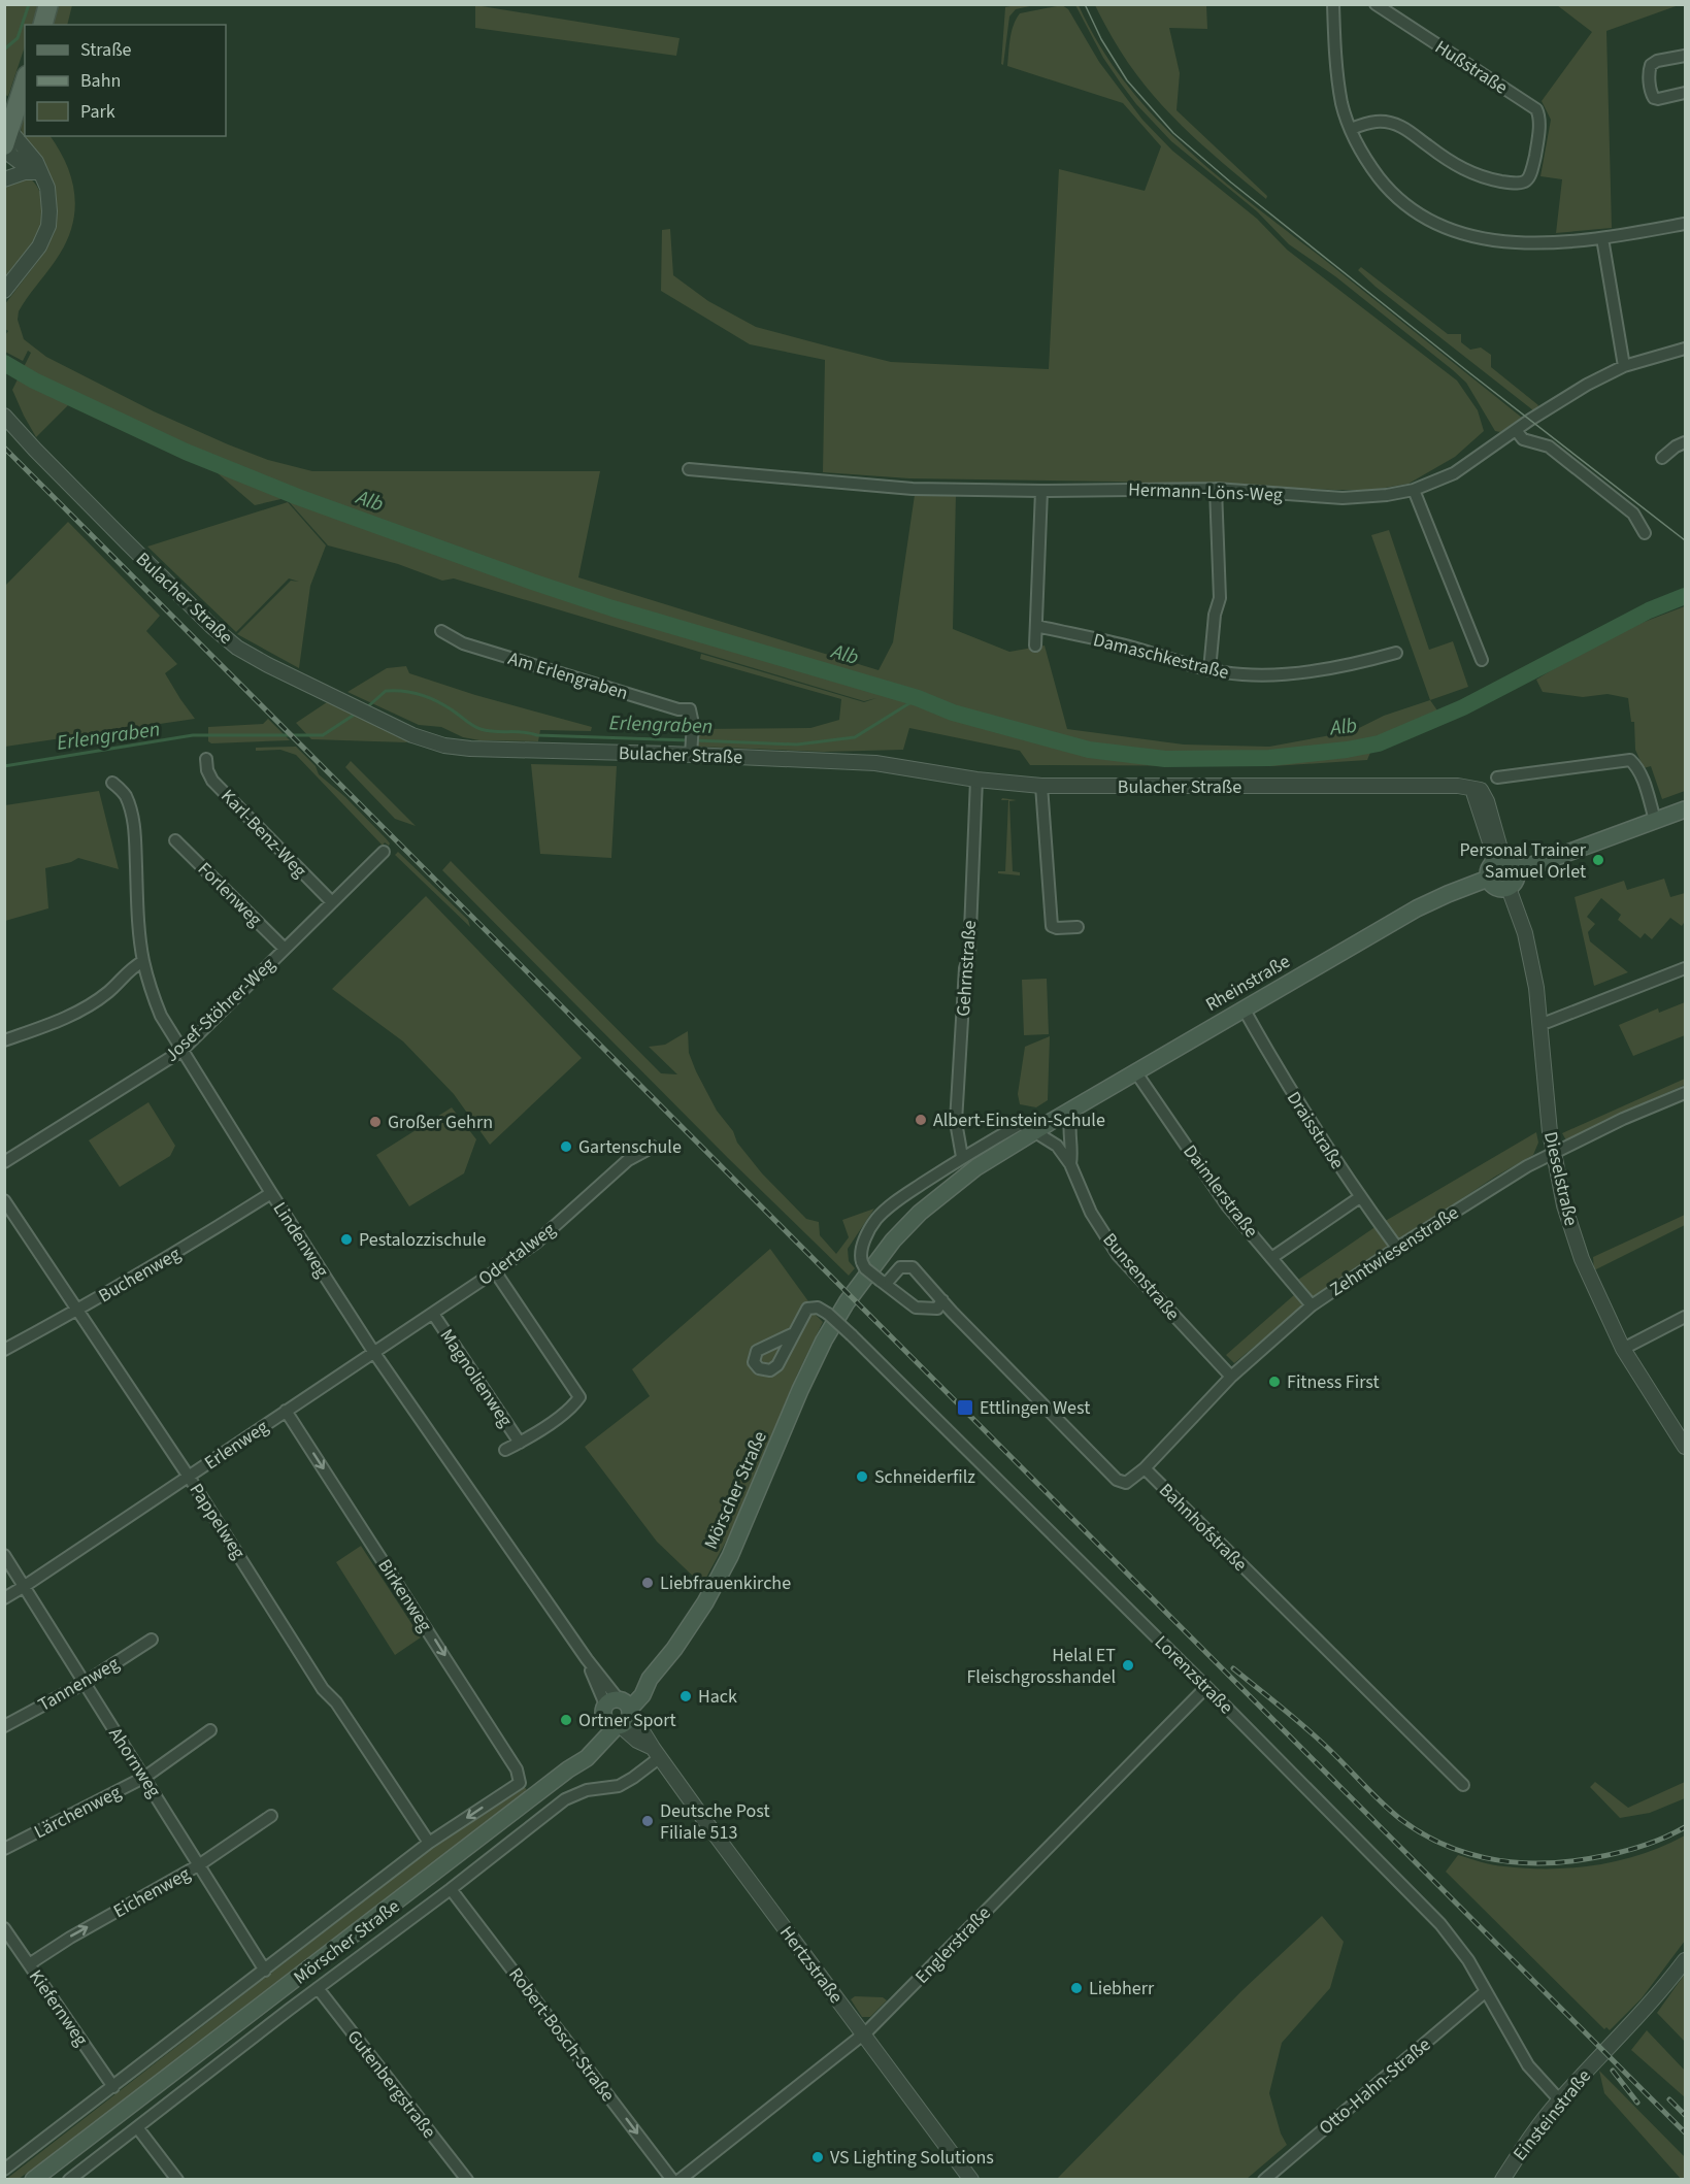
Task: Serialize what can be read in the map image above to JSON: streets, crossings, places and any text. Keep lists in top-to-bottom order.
{
  "streets": {
    "main road": ["Rheinstraße", "Mörscher Straße"],
    "street": [
      "Hußstraße",
      "Hermann-Löns-Weg",
      "Bulacher Straße",
      "Damaschkestraße",
      "Am Erlengraben",
      "Karl-Benz-Weg",
      "Forlenweg",
      "Gehrnstraße",
      "Josef-Stöhrer-Weg",
      "Draisstraße",
      "Dieselstraße",
      "Daimlerstraße",
      "Lindenweg",
      "Zehntwiesenstraße",
      "Odertalweg",
      "Buchenweg",
      "Bunsenstraße",
      "Magnolienweg",
      "Erlenweg",
      "Pappelweg",
      "Bahnhofstraße",
      "Birkenweg",
      "Lorenzstraße",
      "Tannenweg",
      "Ahornweg",
      "Lärchenweg",
      "Eichenweg",
      "Englerstraße",
      "Hertzstraße",
      "Kiefernweg",
      "Robert-Bosch-Straße",
      "Gutenbergstraße",
      "Otto-Hahn-Straße",
      "Einsteinstraße"
    ]
  },
  "crossings": [
    ["Bulacher Straße", "Am Erlengraben"],
    ["Bulacher Straße", "Gehrnstraße"],
    ["Bulacher Straße", "Rheinstraße"],
    ["Bulacher Straße", "Dieselstraße"],
    ["Karl-Benz-Weg", "Josef-Stöhrer-Weg"],
    ["Forlenweg", "Josef-Stöhrer-Weg"],
    ["Gehrnstraße", "Rheinstraße"],
    ["Rheinstraße", "Draisstraße"],
    ["Rheinstraße", "Dieselstraße"],
    ["Rheinstraße", "Daimlerstraße"],
    ["Rheinstraße", "Bunsenstraße"],
    ["Rheinstraße", "Mörscher Straße"],
    ["Rheinstraße", "Bahnhofstraße"],
    ["Josef-Stöhrer-Weg", "Lindenweg"],
    ["Draisstraße", "Zehntwiesenstraße"],
    ["Dieselstraße", "Zehntwiesenstraße"],
    ["Daimlerstraße", "Zehntwiesenstraße"],
    ["Lindenweg", "Odertalweg"],
    ["Lindenweg", "Buchenweg"],
    ["Lindenweg", "Erlenweg"],
    ["Lindenweg", "Mörscher Straße"],
    ["Lindenweg", "Hertzstraße"],
    ["Zehntwiesenstraße", "Bunsenstraße"],
    ["Zehntwiesenstraße", "Bahnhofstraße"],
    ["Odertalweg", "Magnolienweg"],
    ["Odertalweg", "Erlenweg"],
    ["Buchenweg", "Pappelweg"],
    ["Erlenweg", "Pappelweg"],
    ["Erlenweg", "Birkenweg"],
    ["Erlenweg", "Ahornweg"],
    ["Mörscher Straße", "Pappelweg"],
    ["Mörscher Straße", "Birkenweg"],
    ["Mörscher Straße", "Ahornweg"],
    ["Mörscher Straße", "Hertzstraße"],
    ["Mörscher Straße", "Kiefernweg"],
    ["Mörscher Straße", "Robert-Bosch-Straße"],
    ["Mörscher Straße", "Gutenbergstraße"],
    ["Lorenzstraße", "Englerstraße"],
    ["Lorenzstraße", "Otto-Hahn-Straße"],
    ["Lorenzstraße", "Einsteinstraße"],
    ["Tannenweg", "Ahornweg"],
    ["Ahornweg", "Lärchenweg"],
    ["Ahornweg", "Eichenweg"],
    ["Eichenweg", "Kiefernweg"],
    ["Englerstraße", "Hertzstraße"]
  ],
  "one_way": ["Birkenweg", "Eichenweg", "Robert-Bosch-Straße"],
  "water": ["Alb", "Erlengraben"],
  "places": {
    "other": [
      "Personal Trainer Samuel Orlet",
      "Albert-Einstein-Schule",
      "Großer Gehrn",
      "Gartenschule",
      "Pestalozzischule",
      "Fitness First",
      "Schneiderfilz",
      "Liebfrauenkirche",
      "Helal ET Fleischgrosshandel",
      "Hack",
      "Ortner Sport",
      "Deutsche Post Filiale 513",
      "Liebherr",
      "VS Lighting Solutions"
    ],
    "transit": ["Ettlingen West"]
  },
  "legend": ["Straße", "Bahn", "Park"]
}
